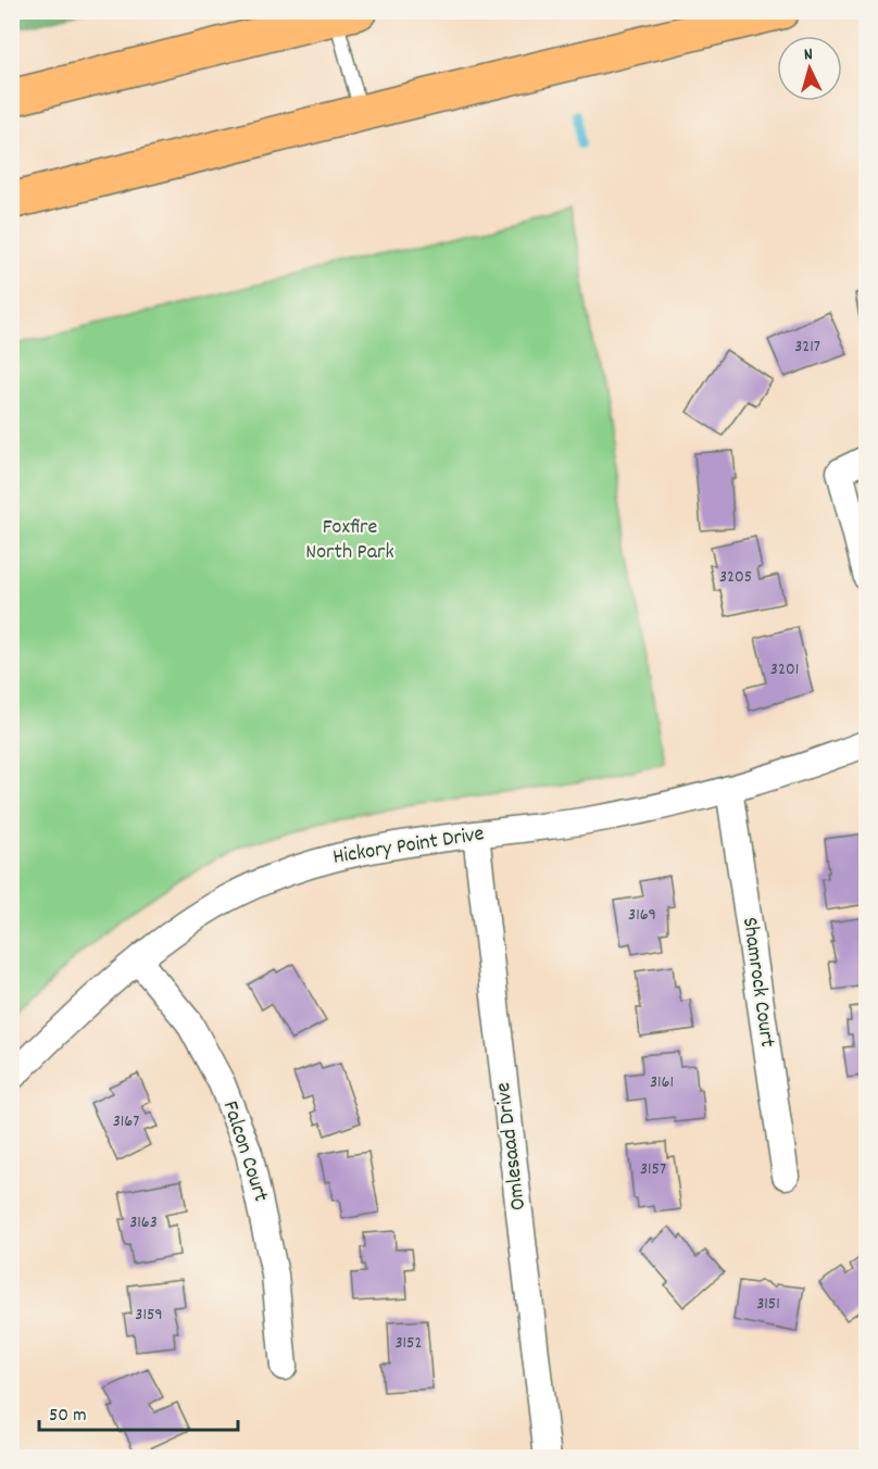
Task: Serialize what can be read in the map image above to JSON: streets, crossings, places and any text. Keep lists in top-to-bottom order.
{
  "streets": {
    "street": [
      "Hickory Point Drive",
      "Shamrock Court",
      "Omlesaad Drive",
      "Falcon Court"
    ]
  },
  "crossings": [
    ["Hickory Point Drive", "Shamrock Court"],
    ["Hickory Point Drive", "Omlesaad Drive"],
    ["Hickory Point Drive", "Falcon Court"]
  ],
  "parks": ["Foxfire North Park"],
  "house_numbers": [
    "3217",
    "3205",
    "3201",
    "3169",
    "3161",
    "3167",
    "3157",
    "3163",
    "3151",
    "3159",
    "3152"
  ],
  "scale_bar": "50 m",
  "north": "top"
}
